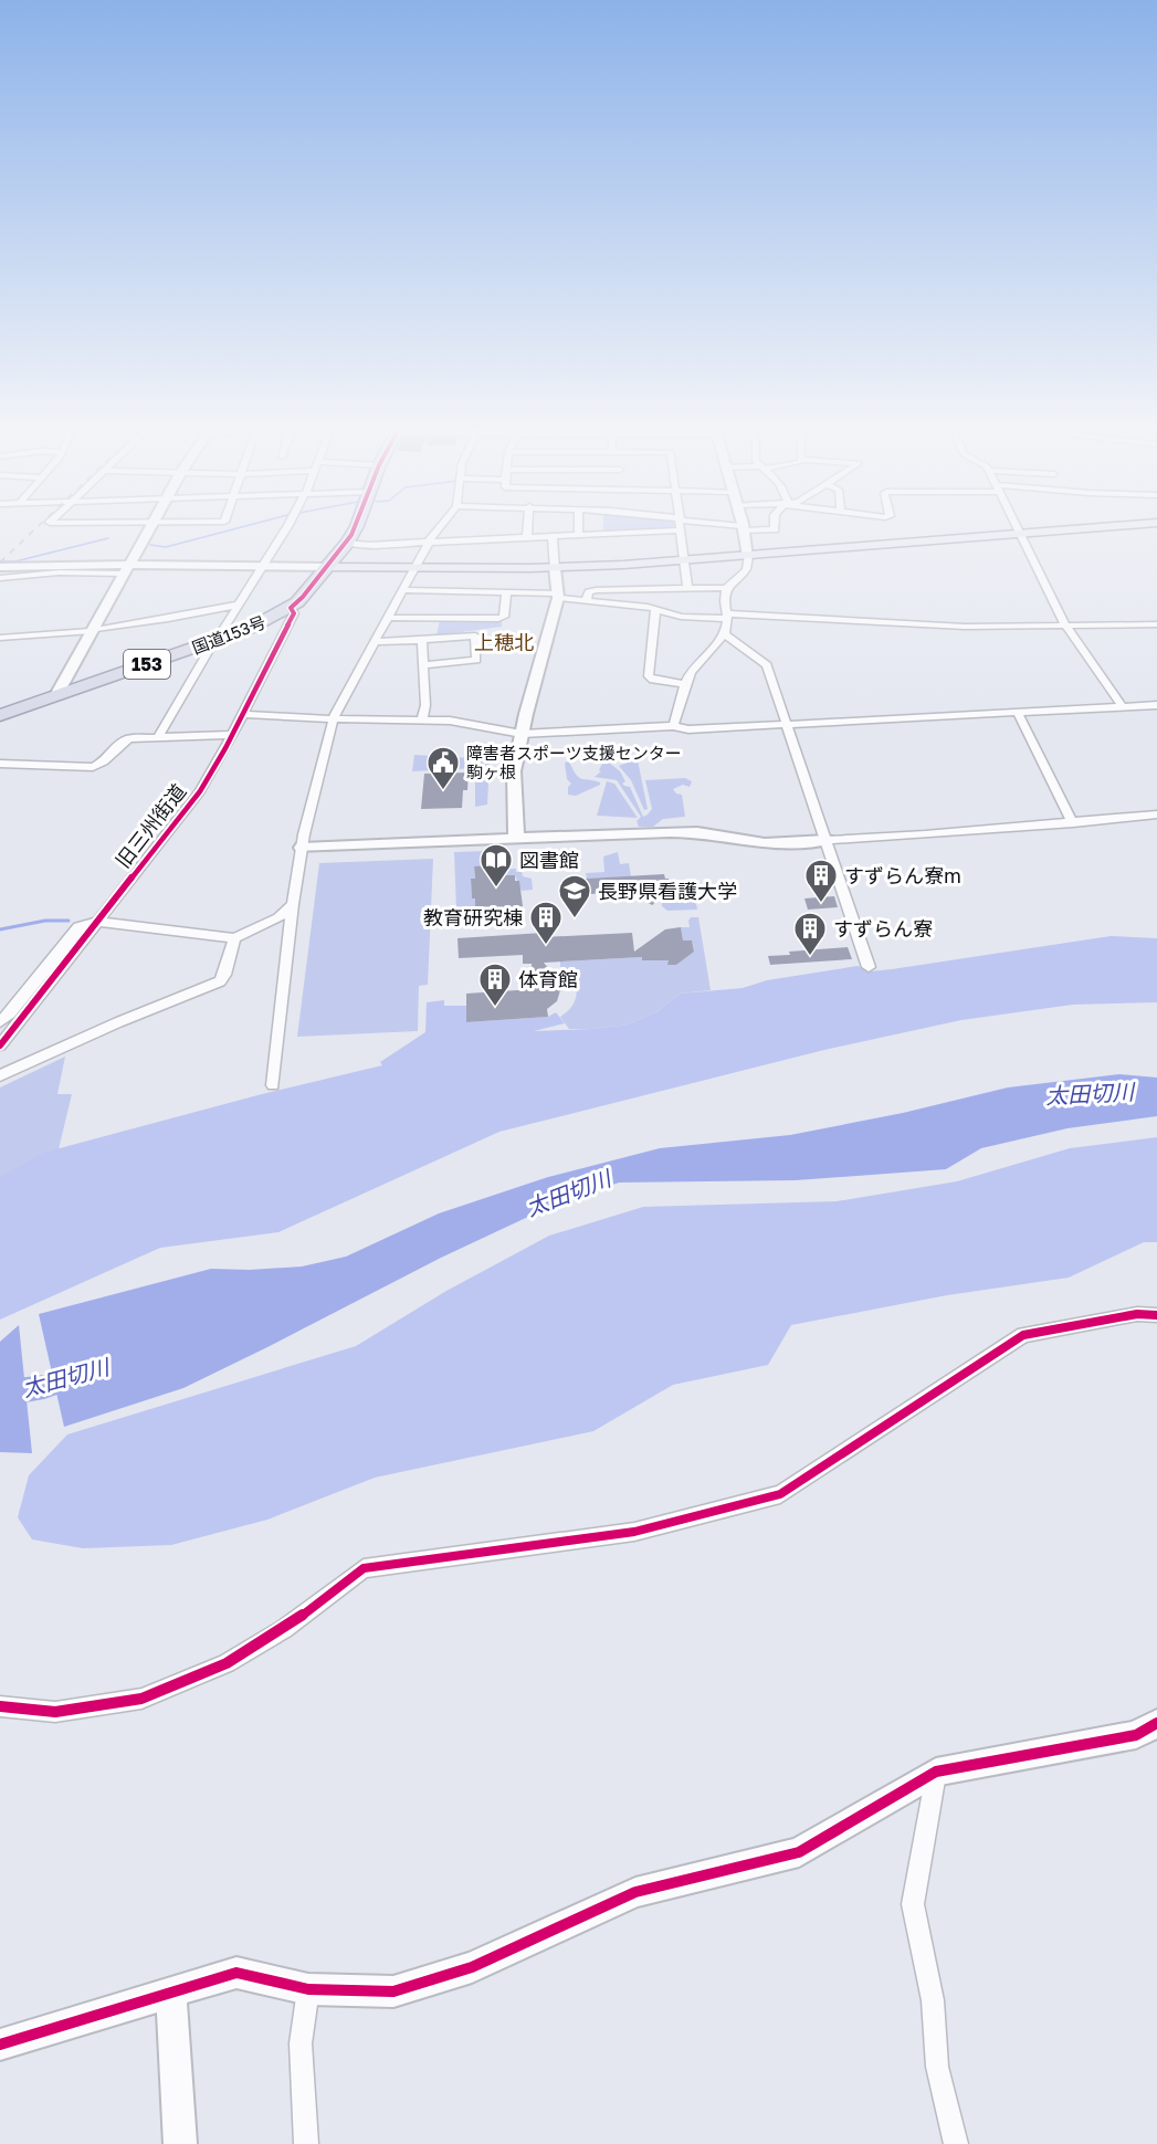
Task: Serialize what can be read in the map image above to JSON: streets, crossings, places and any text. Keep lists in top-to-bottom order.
{
  "streets": {
    "highway": ["国道153号", "153"],
    "street": ["旧三州街道"]
  },
  "crossings": [
    ["国道153号", "旧三州街道"]
  ],
  "districts": ["上穂北"],
  "water": ["太田切川"],
  "places": {
    "public building": ["障害者スポーツ支援センター 駒ヶ根"],
    "library": ["図書館"],
    "building": [
      "すずらん寮m",
      "教育研究棟",
      "すずらん寮",
      "体育館"
    ],
    "school or university": ["長野県看護大学"]
  }
}
